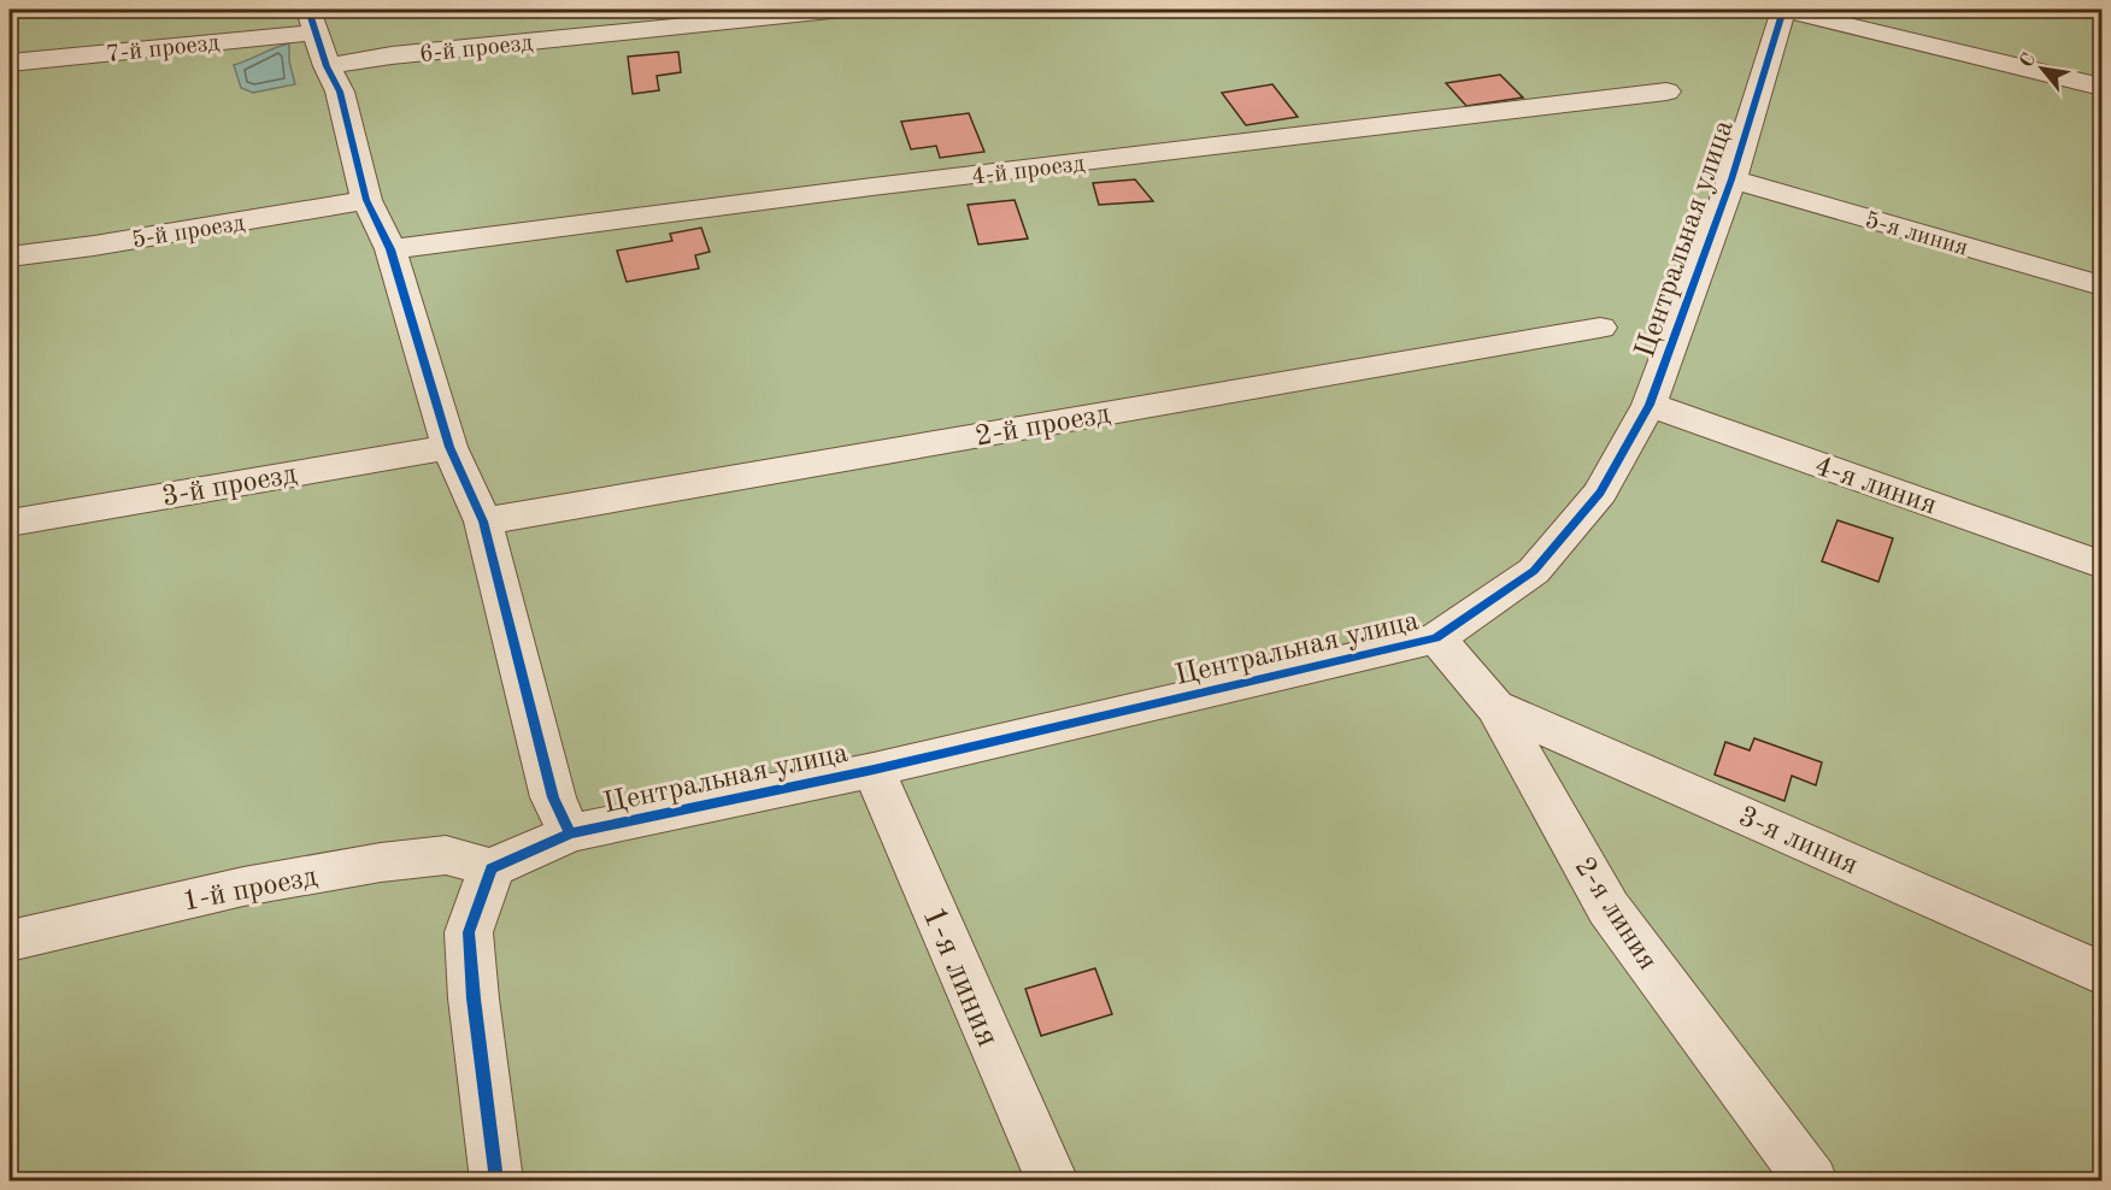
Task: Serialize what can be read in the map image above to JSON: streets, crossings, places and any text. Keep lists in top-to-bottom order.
{
  "streets": {
    "street": [
      "7-й проезд",
      "6-й проезд",
      "4-й проезд",
      "5-й проезд",
      "5-я линия",
      "Центральная улица",
      "2-й проезд",
      "3-й проезд",
      "4-я линия",
      "3-я линия",
      "1-й проезд",
      "2-я линия",
      "1-я линия"
    ]
  },
  "crossings": [
    ["5-я линия", "Центральная улица"],
    ["Центральная улица", "4-я линия"],
    ["Центральная улица", "1-й проезд"],
    ["Центральная улица", "2-я линия"],
    ["Центральная улица", "1-я линия"],
    ["3-я линия", "2-я линия"]
  ],
  "north": "top left"
}
